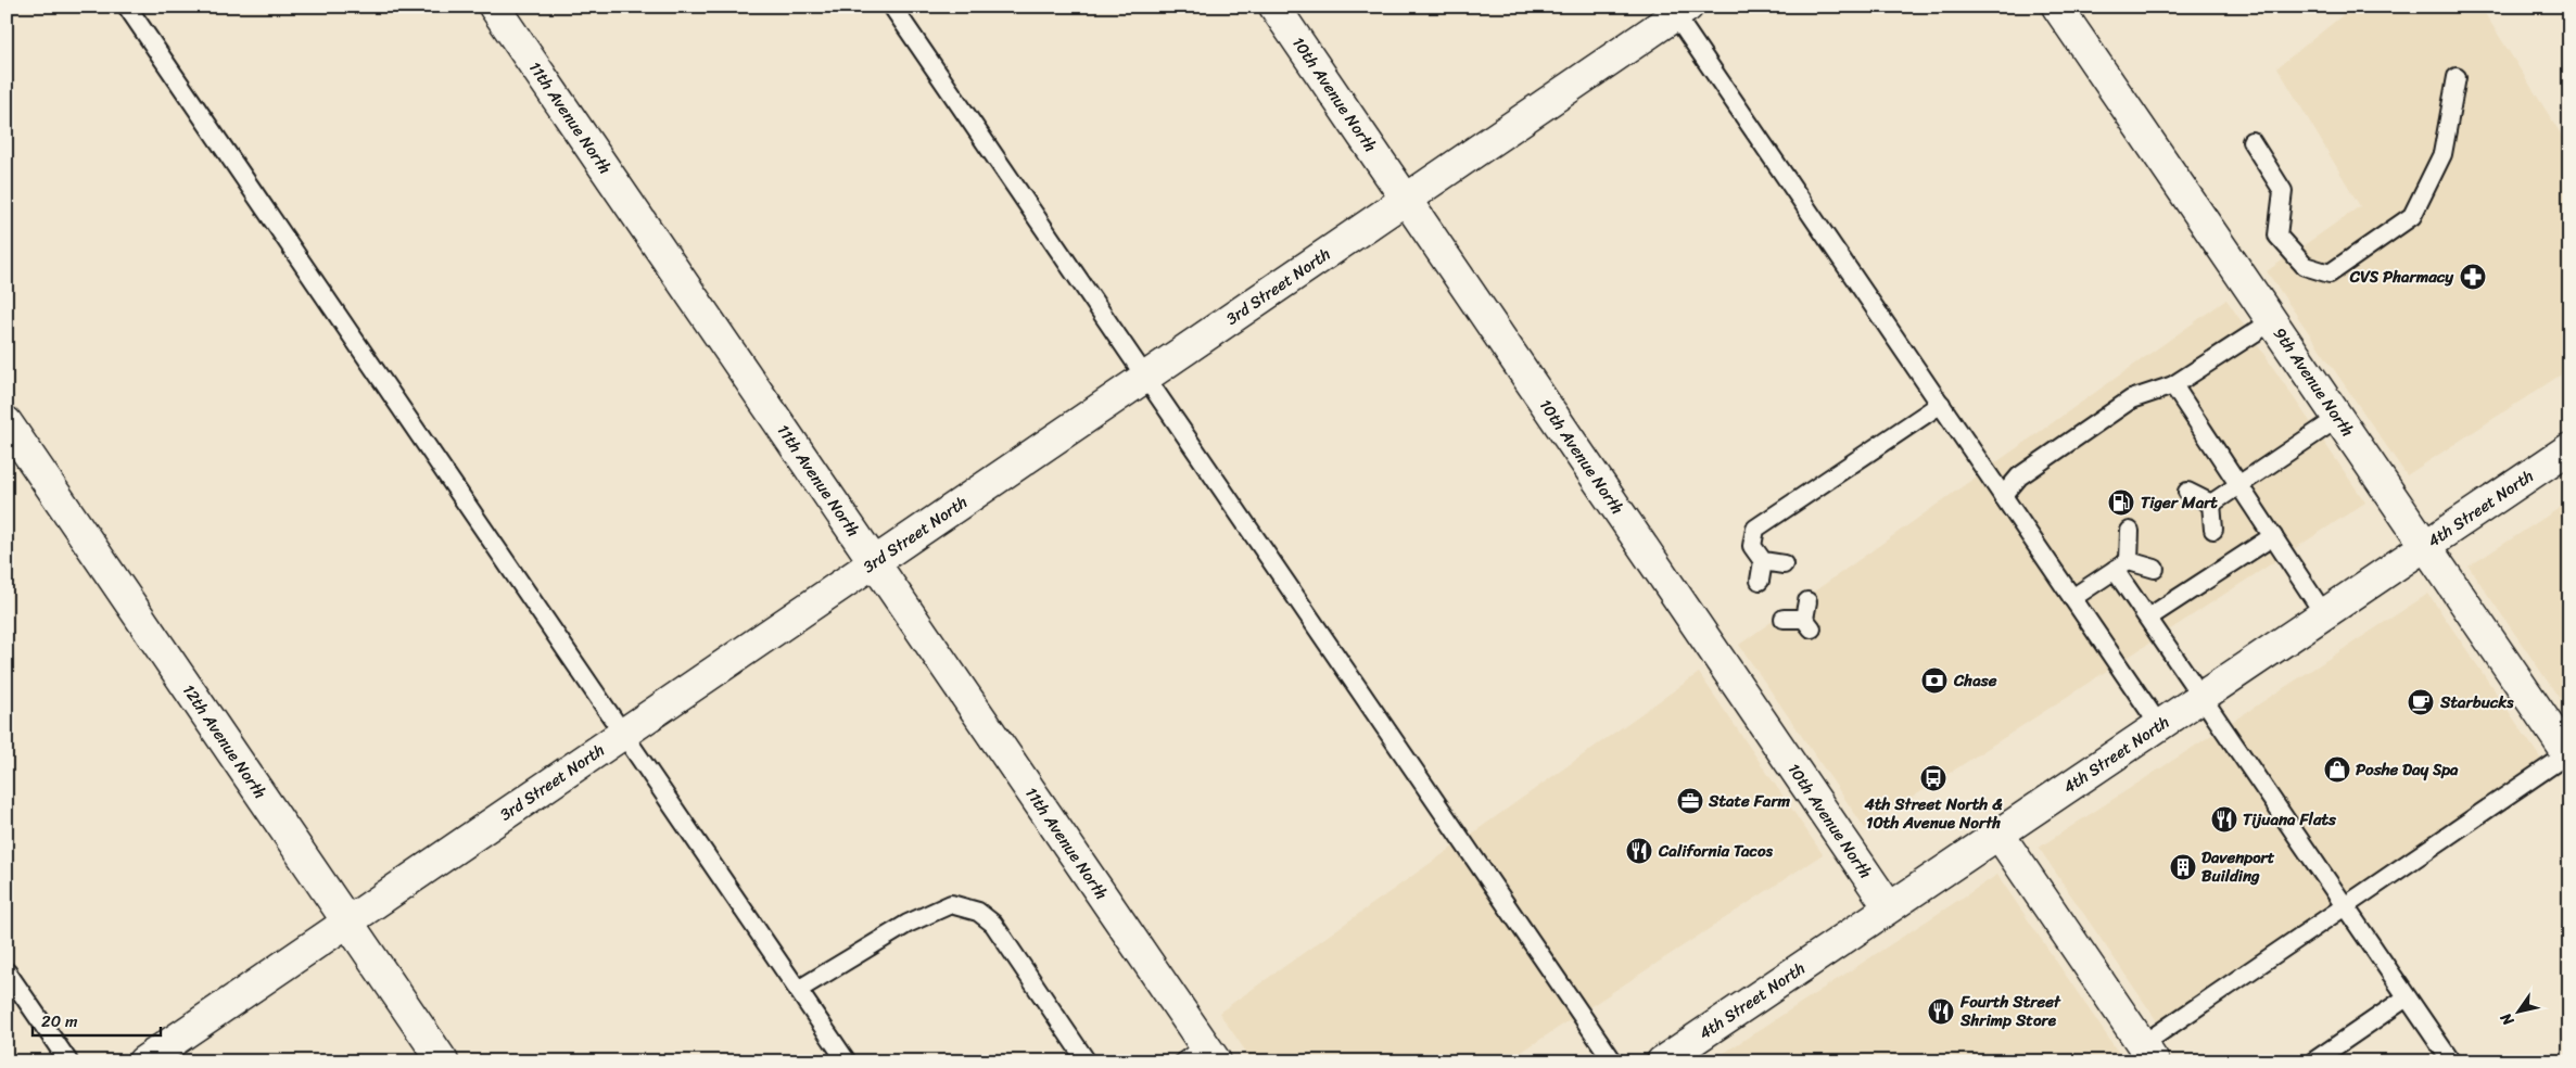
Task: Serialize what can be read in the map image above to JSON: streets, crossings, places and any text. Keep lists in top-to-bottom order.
{
  "streets": {
    "street": [
      "10th Avenue North",
      "11th Avenue North",
      "3rd Street North",
      "9th Avenue North",
      "4th Street North",
      "12th Avenue North"
    ]
  },
  "crossings": [
    ["10th Avenue North", "3rd Street North"],
    ["10th Avenue North", "4th Street North"],
    ["11th Avenue North", "3rd Street North"],
    ["3rd Street North", "12th Avenue North"],
    ["9th Avenue North", "4th Street North"]
  ],
  "places": {
    "pharmacy": ["CVS Pharmacy"],
    "fuel station": ["Tiger Mart"],
    "bank": ["Chase"],
    "cafe": ["Starbucks"],
    "shop": ["Poshe Day Spa"],
    "bus stop": ["4th Street North & 10th Avenue North"],
    "office": ["State Farm"],
    "restaurant": ["Tijuana Flats", "California Tacos", "Fourth Street Shrimp Store"],
    "building": ["Davenport Building"]
  },
  "scale_bar": "20 m",
  "north": "bottom left"
}
